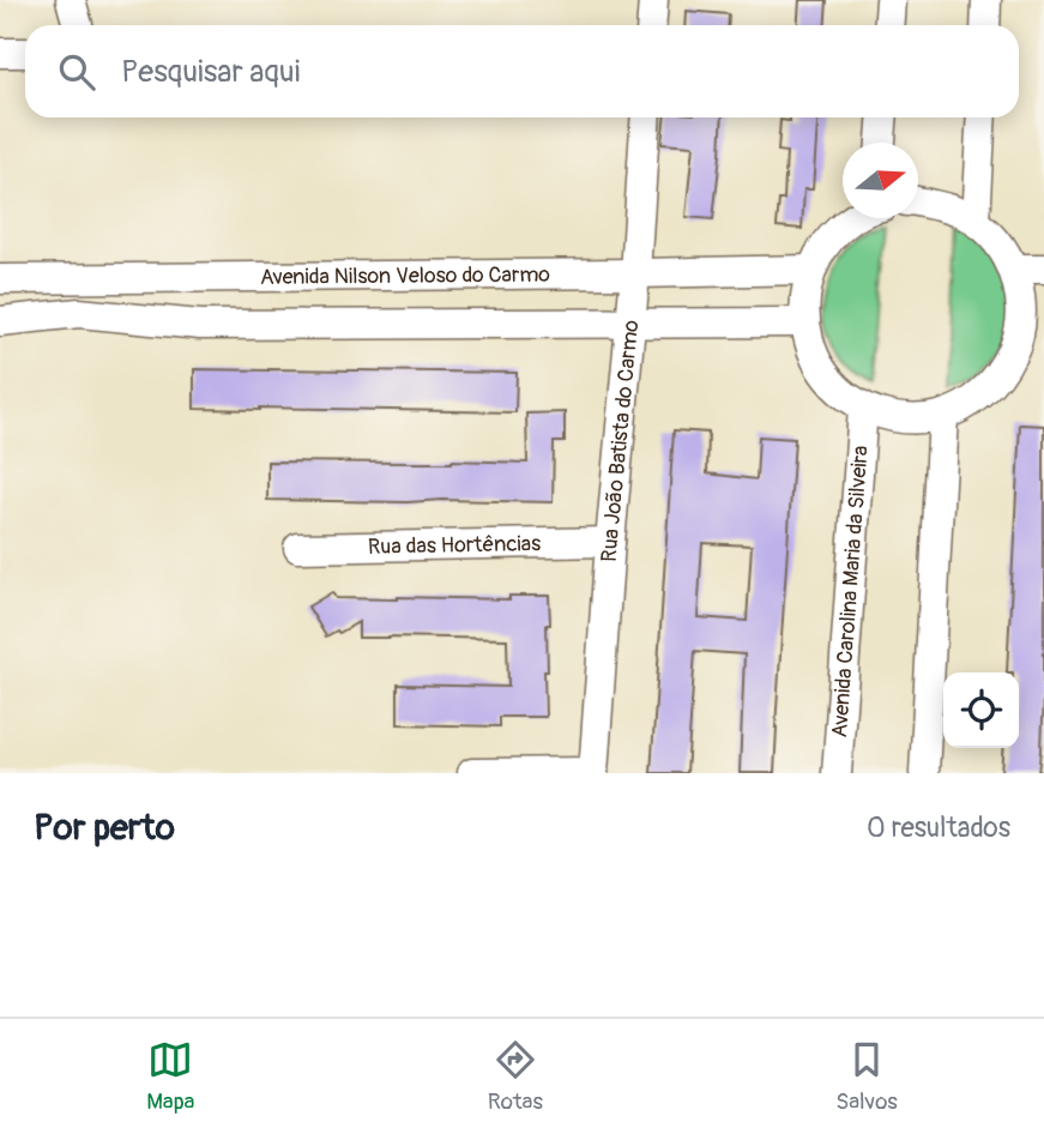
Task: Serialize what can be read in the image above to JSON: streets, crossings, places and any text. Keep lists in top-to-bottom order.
{
  "streets": {
    "street": [
      "Avenida Nilson Veloso do Carmo",
      "Rua João Batista do Carmo",
      "Rua das Hortências",
      "Avenida Carolina Maria da Silveira"
    ]
  },
  "crossings": [
    ["Avenida Nilson Veloso do Carmo", "Rua João Batista do Carmo"],
    ["Rua João Batista do Carmo", "Rua das Hortências"]
  ],
  "north": "right",
  "page": {
    "search": "Pesquisar aqui",
    "heading": ["Por perto", "0 resultados"],
    "nav": ["Mapa", "Rotas", "Salvos"]
  }
}
